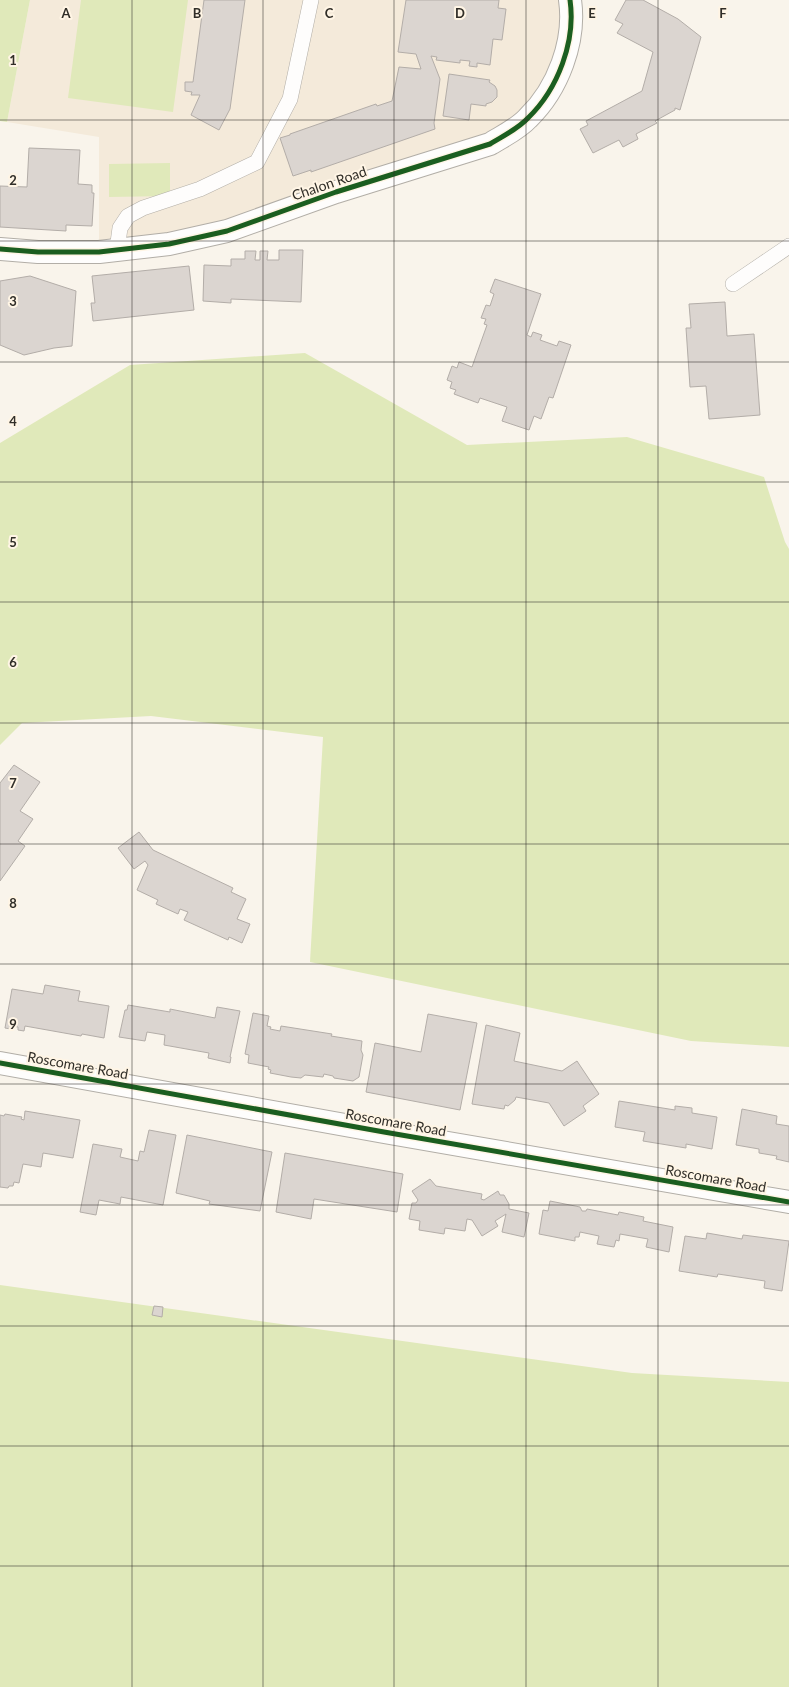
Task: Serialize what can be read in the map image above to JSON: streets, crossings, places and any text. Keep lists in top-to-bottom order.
{
  "streets": {
    "street": ["Chalon Road", "Roscomare Road"]
  },
  "grid": {
    "columns": [
      "A",
      "B",
      "C",
      "D",
      "E",
      "F"
    ],
    "rows": [
      "1",
      "2",
      "3",
      "4",
      "5",
      "6",
      "7",
      "8",
      "9"
    ]
  }
}
